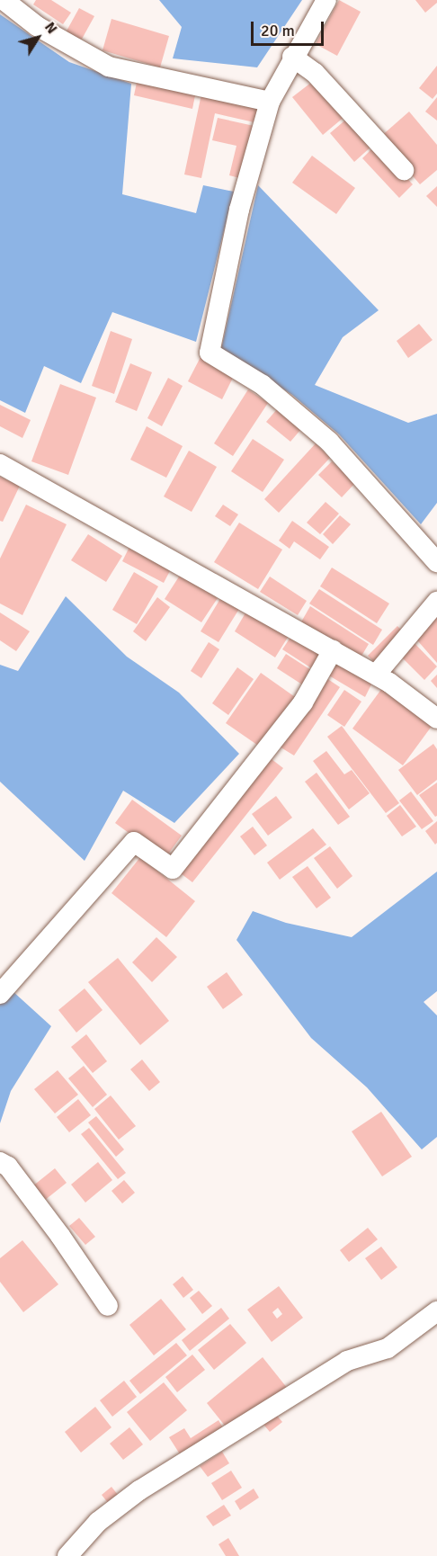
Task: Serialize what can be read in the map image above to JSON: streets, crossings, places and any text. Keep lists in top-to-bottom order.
{
  "scale_bar": "20 m",
  "north": "top right"
}
